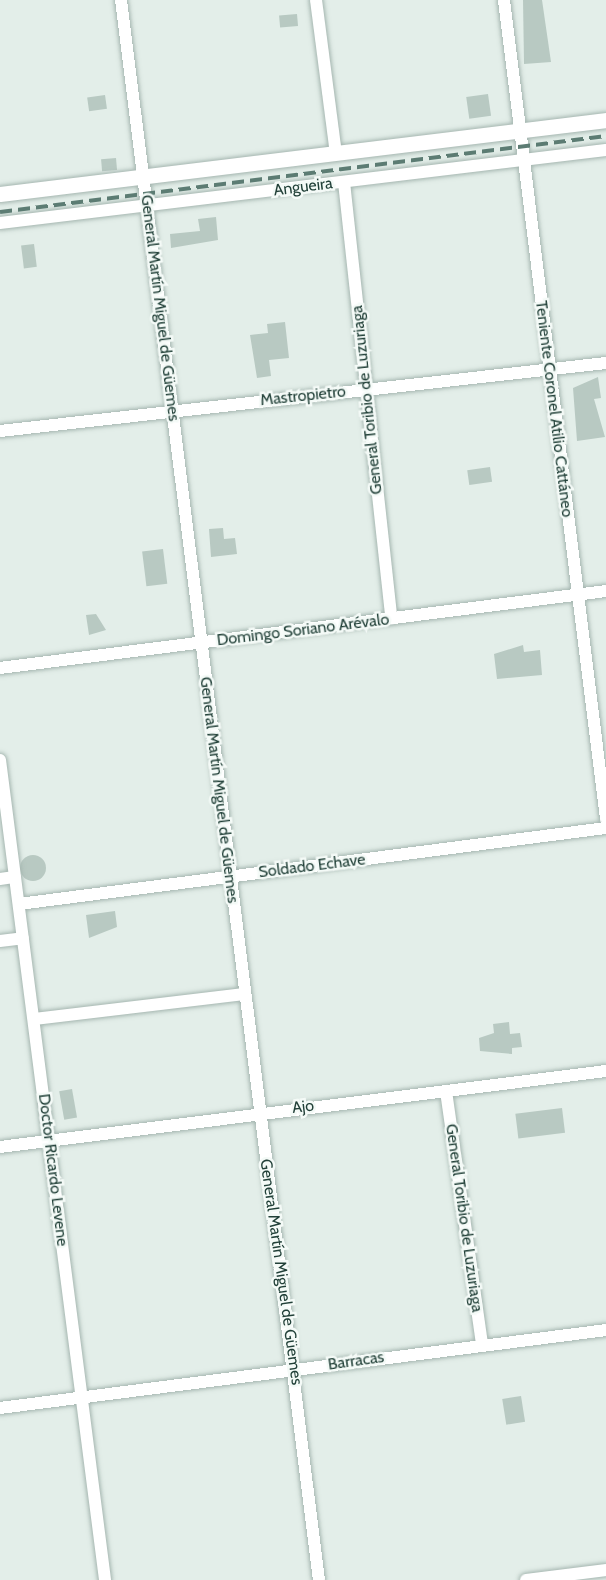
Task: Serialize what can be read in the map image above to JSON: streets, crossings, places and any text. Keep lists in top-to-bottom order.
{
  "streets": {
    "street": [
      "Angueira",
      "General Martín Miguel de Güemes",
      "Mastropietro",
      "General Toribio de Luzuriaga",
      "Teniente Coronel Atilio Cattáneo",
      "Domingo Soriano Arévalo",
      "Soldado Echave",
      "Ajo",
      "Doctor Ricardo Levene",
      "Barracas"
    ]
  },
  "crossings": [
    ["Angueira", "General Martín Miguel de Güemes"],
    ["Angueira", "General Toribio de Luzuriaga"],
    ["Angueira", "Teniente Coronel Atilio Cattáneo"],
    ["General Martín Miguel de Güemes", "Mastropietro"],
    ["General Martín Miguel de Güemes", "Domingo Soriano Arévalo"],
    ["General Martín Miguel de Güemes", "Soldado Echave"],
    ["General Martín Miguel de Güemes", "Ajo"],
    ["General Martín Miguel de Güemes", "Barracas"],
    ["Mastropietro", "General Toribio de Luzuriaga"],
    ["Mastropietro", "Teniente Coronel Atilio Cattáneo"],
    ["General Toribio de Luzuriaga", "Domingo Soriano Arévalo"],
    ["General Toribio de Luzuriaga", "Ajo"],
    ["General Toribio de Luzuriaga", "Barracas"],
    ["Teniente Coronel Atilio Cattáneo", "Domingo Soriano Arévalo"],
    ["Soldado Echave", "Doctor Ricardo Levene"],
    ["Ajo", "Doctor Ricardo Levene"],
    ["Doctor Ricardo Levene", "Barracas"]
  ]
}
